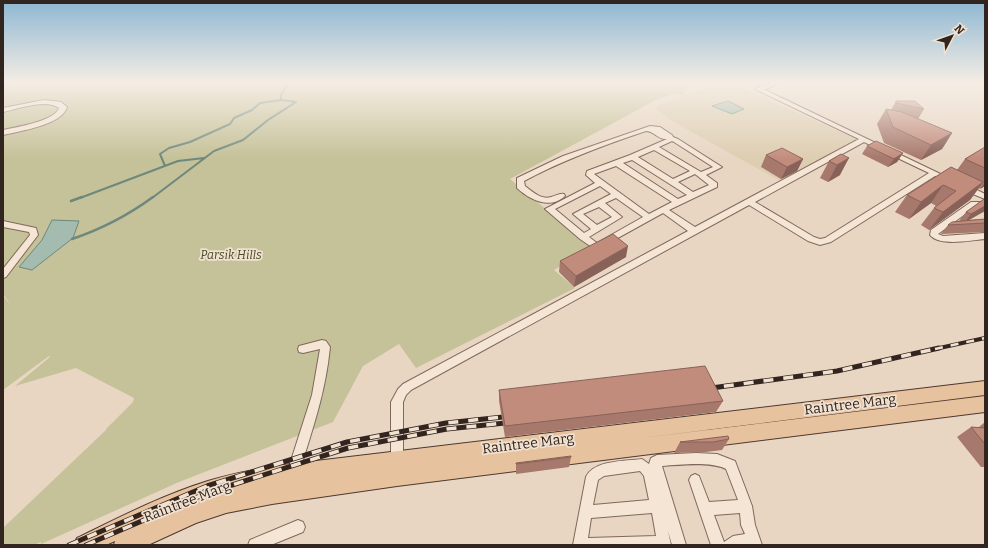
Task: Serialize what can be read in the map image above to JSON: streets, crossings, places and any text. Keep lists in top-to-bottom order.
{
  "streets": {
    "main road": ["Raintree Marg"]
  },
  "parks": ["Parsik Hills"],
  "north": "top right"
}
